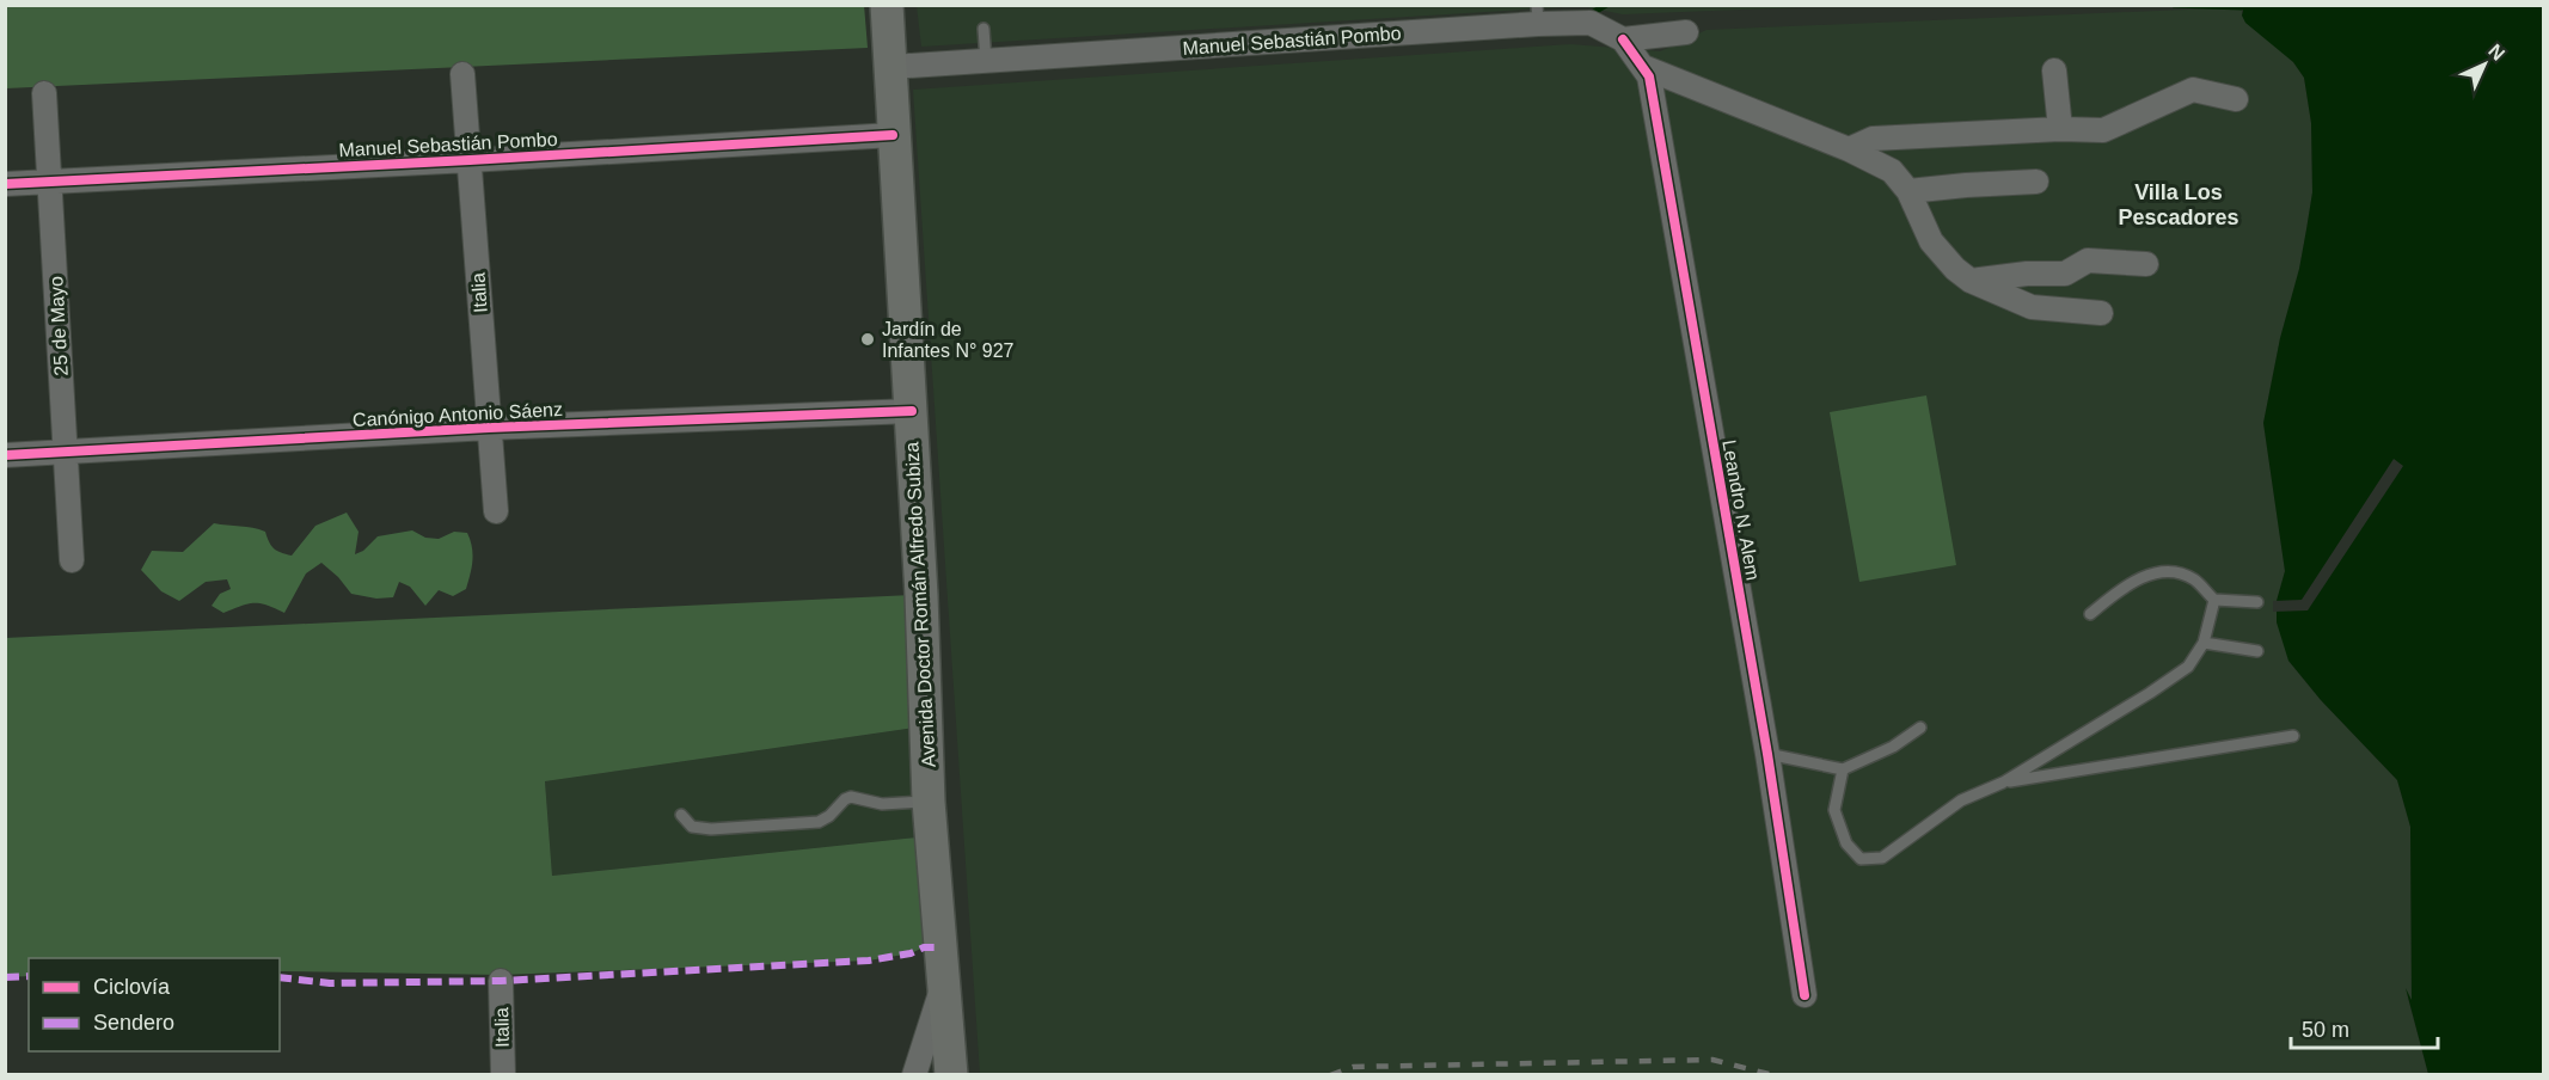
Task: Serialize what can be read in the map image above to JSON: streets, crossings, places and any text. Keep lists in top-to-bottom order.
{
  "streets": {
    "main road": ["Avenida Doctor Román Alfredo Subiza"],
    "street": [
      "Manuel Sebastián Pombo",
      "Italia",
      "25 de Mayo",
      "Canónigo Antonio Sáenz",
      "Leandro N. Alem"
    ]
  },
  "crossings": [
    ["Manuel Sebastián Pombo", "Italia"],
    ["Manuel Sebastián Pombo", "25 de Mayo"],
    ["Manuel Sebastián Pombo", "Leandro N. Alem"],
    ["Manuel Sebastián Pombo", "Avenida Doctor Román Alfredo Subiza"],
    ["Italia", "Canónigo Antonio Sáenz"],
    ["25 de Mayo", "Canónigo Antonio Sáenz"],
    ["Canónigo Antonio Sáenz", "Avenida Doctor Román Alfredo Subiza"]
  ],
  "districts": ["Villa Los Pescadores"],
  "places": ["Jardín de Infantes N° 927"],
  "legend": ["Ciclovía", "Sendero"],
  "scale_bar": "50 m",
  "north": "top right"
}
